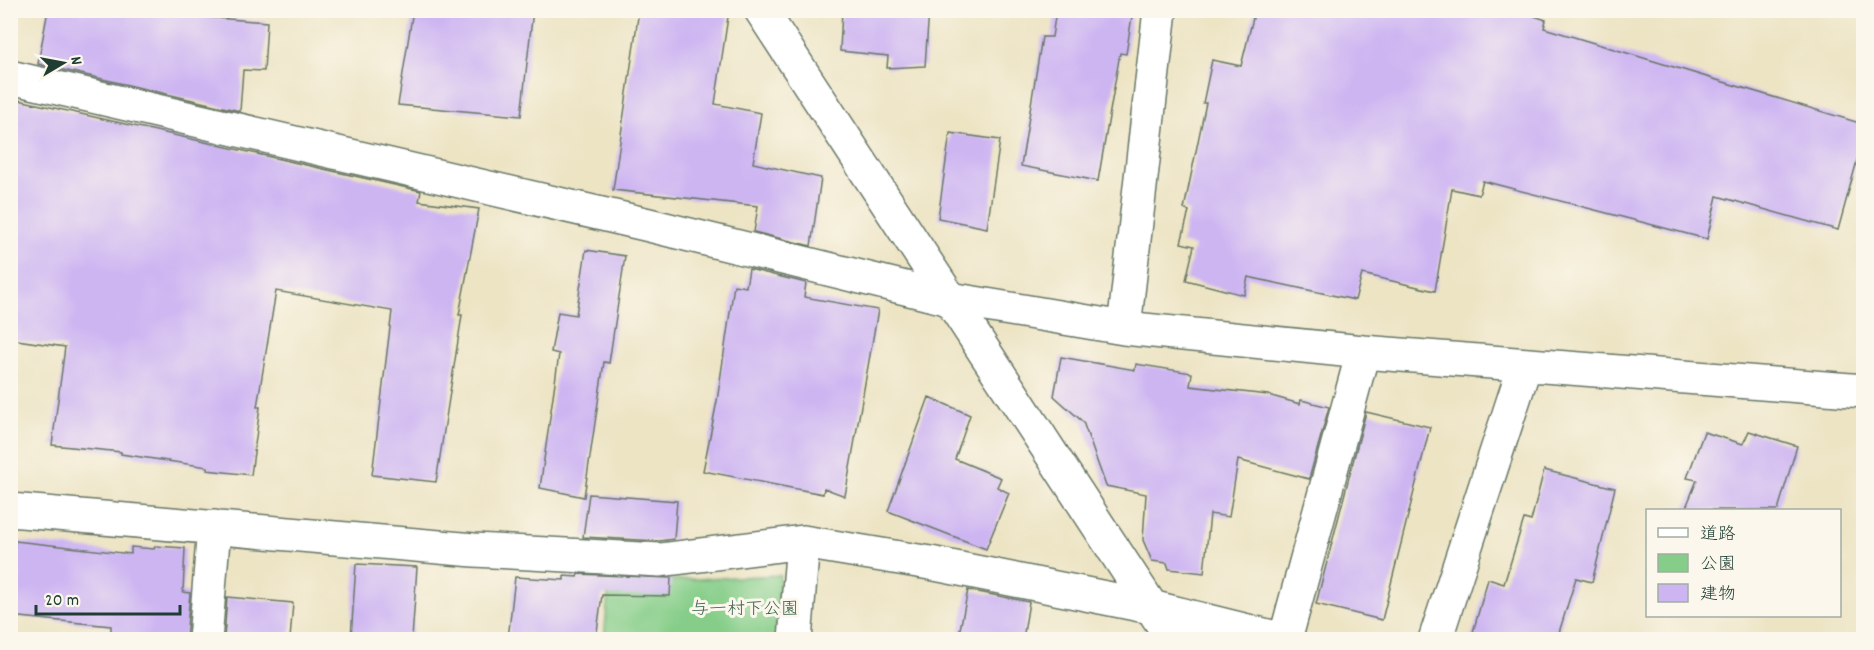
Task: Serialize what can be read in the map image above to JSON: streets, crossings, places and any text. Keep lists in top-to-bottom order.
{
  "parks": ["与一村下公園"],
  "legend": ["道路", "公園", "建物"],
  "scale_bar": "20 m",
  "north": "right"
}
